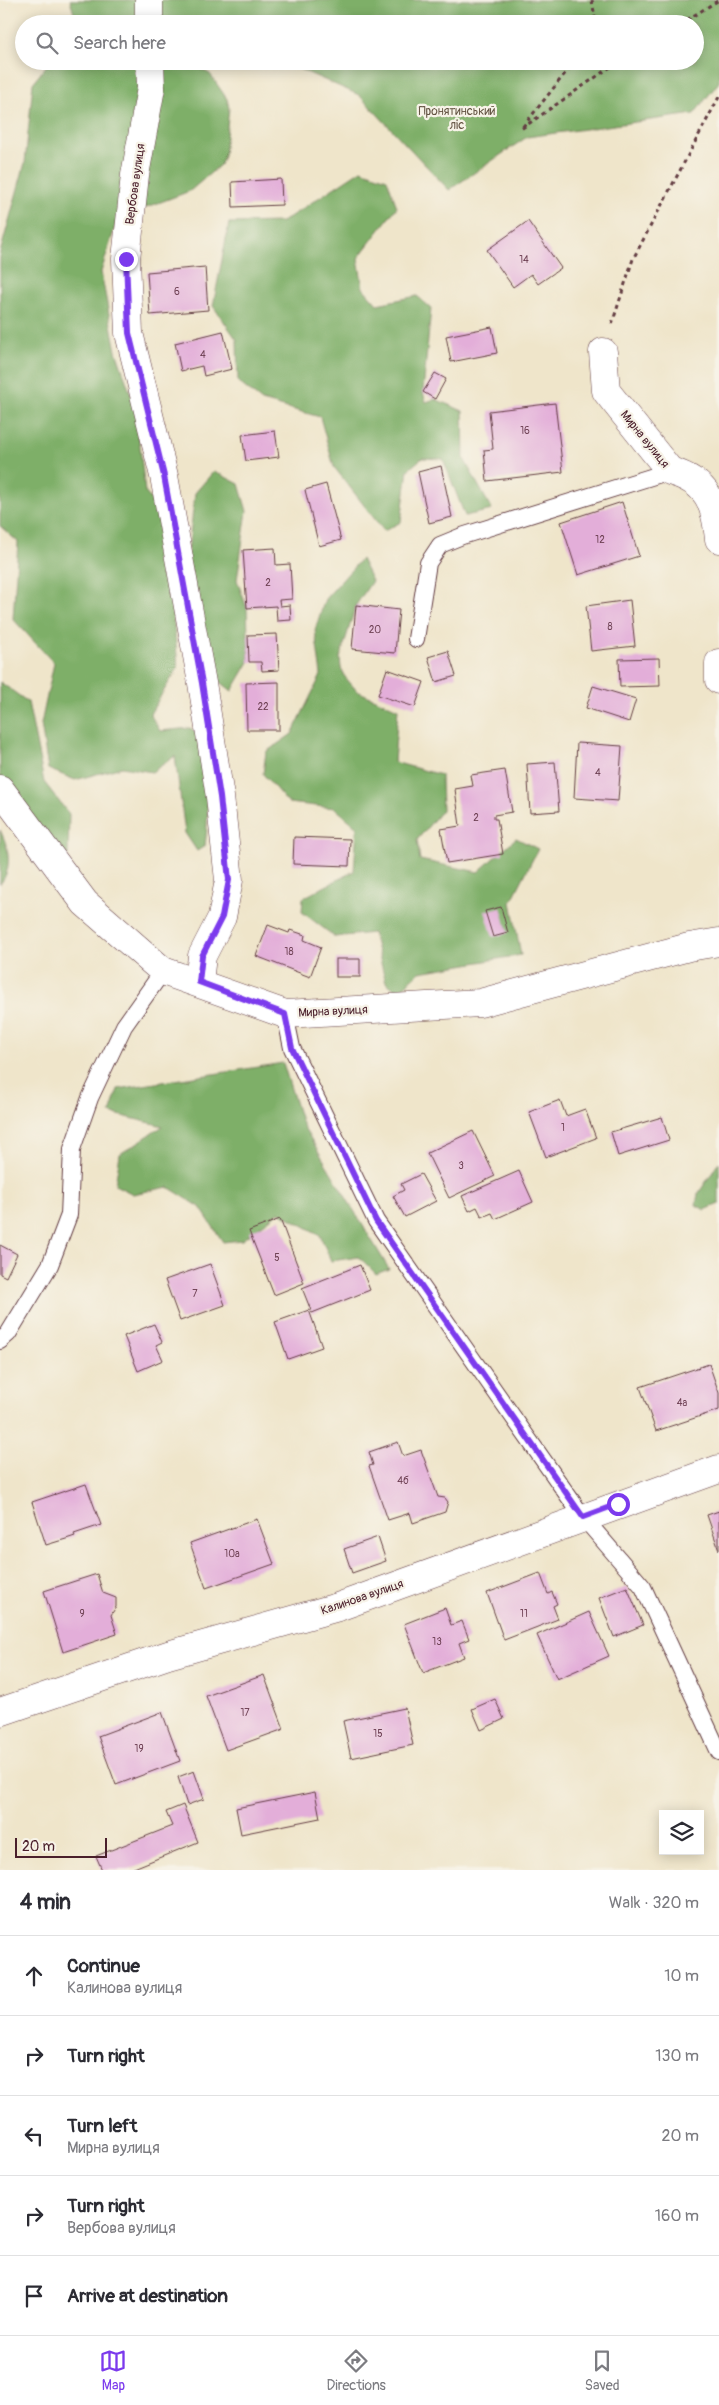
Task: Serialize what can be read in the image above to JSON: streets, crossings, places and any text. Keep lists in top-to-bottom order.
{
  "streets": {
    "street": ["Вербова вулиця", "Мирна вулиця", "Калинова вулиця"]
  },
  "crossings": [
    ["Вербова вулиця", "Мирна вулиця"]
  ],
  "parks": ["Пронятинський ліс"],
  "house_numbers": [
    "14",
    "6",
    "4",
    "16",
    "12",
    "2",
    "8",
    "20",
    "22",
    "4",
    "2",
    "18",
    "1",
    "3",
    "5",
    "7",
    "4а",
    "4б",
    "10а",
    "9",
    "11",
    "13",
    "17",
    "15",
    "19"
  ],
  "scale_bar": "20 m",
  "page": {
    "search": "Search here",
    "scale": "20 m",
    "heading": ["4 min", "Walk · 320 m"],
    "list": [
      ["Continue", "Калинова вулиця", "10 m"],
      ["Turn right", "130 m"],
      ["Turn left", "Мирна вулиця", "20 m"],
      ["Turn right", "Вербова вулиця", "160 m"],
      "Arrive at destination"
    ],
    "nav": ["Map", "Directions", "Saved"]
  }
}
